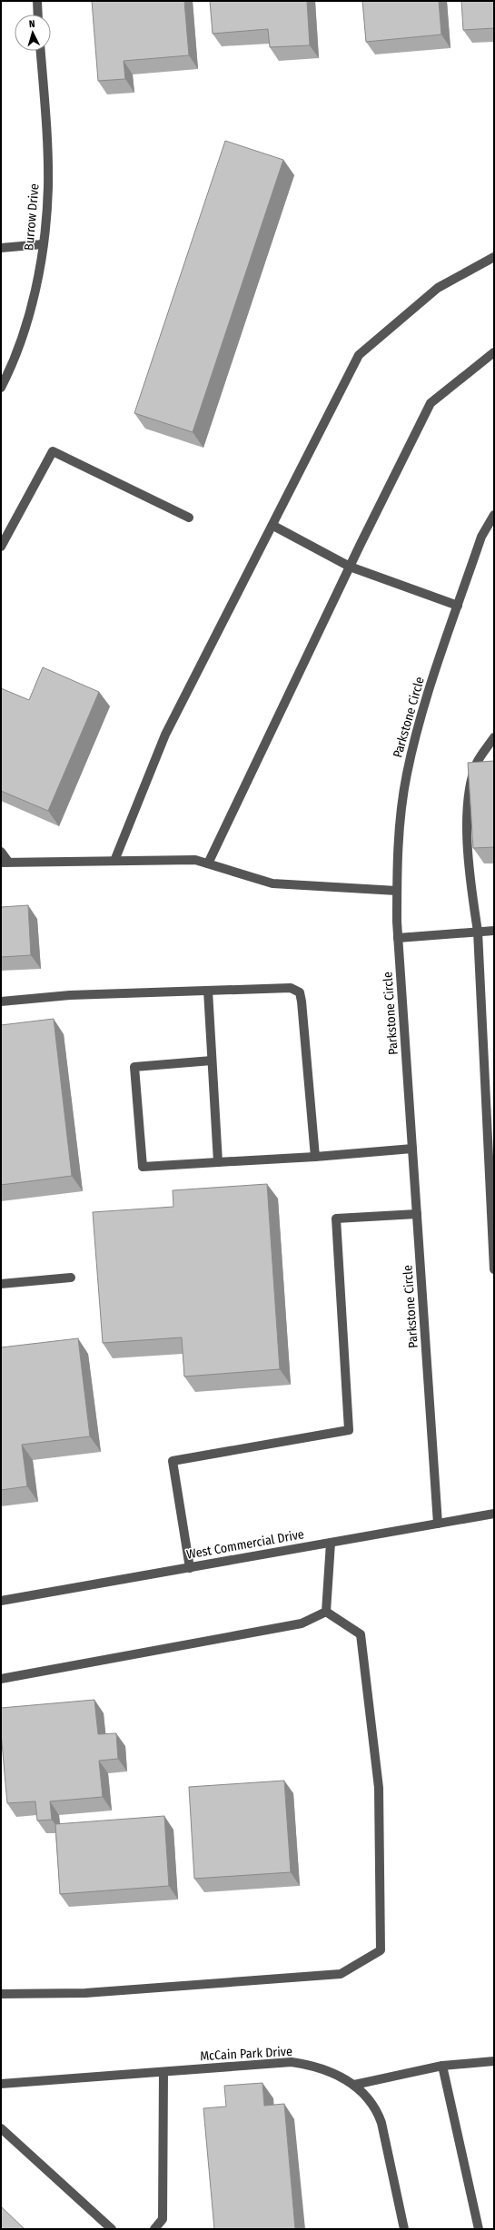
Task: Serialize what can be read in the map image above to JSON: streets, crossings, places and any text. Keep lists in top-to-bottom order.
{
  "streets": {
    "street": [
      "Burrow Drive",
      "Parkstone Circle",
      "West Commercial Drive",
      "McCain Park Drive"
    ]
  },
  "crossings": [
    ["Parkstone Circle", "West Commercial Drive"]
  ],
  "north": "top"
}
